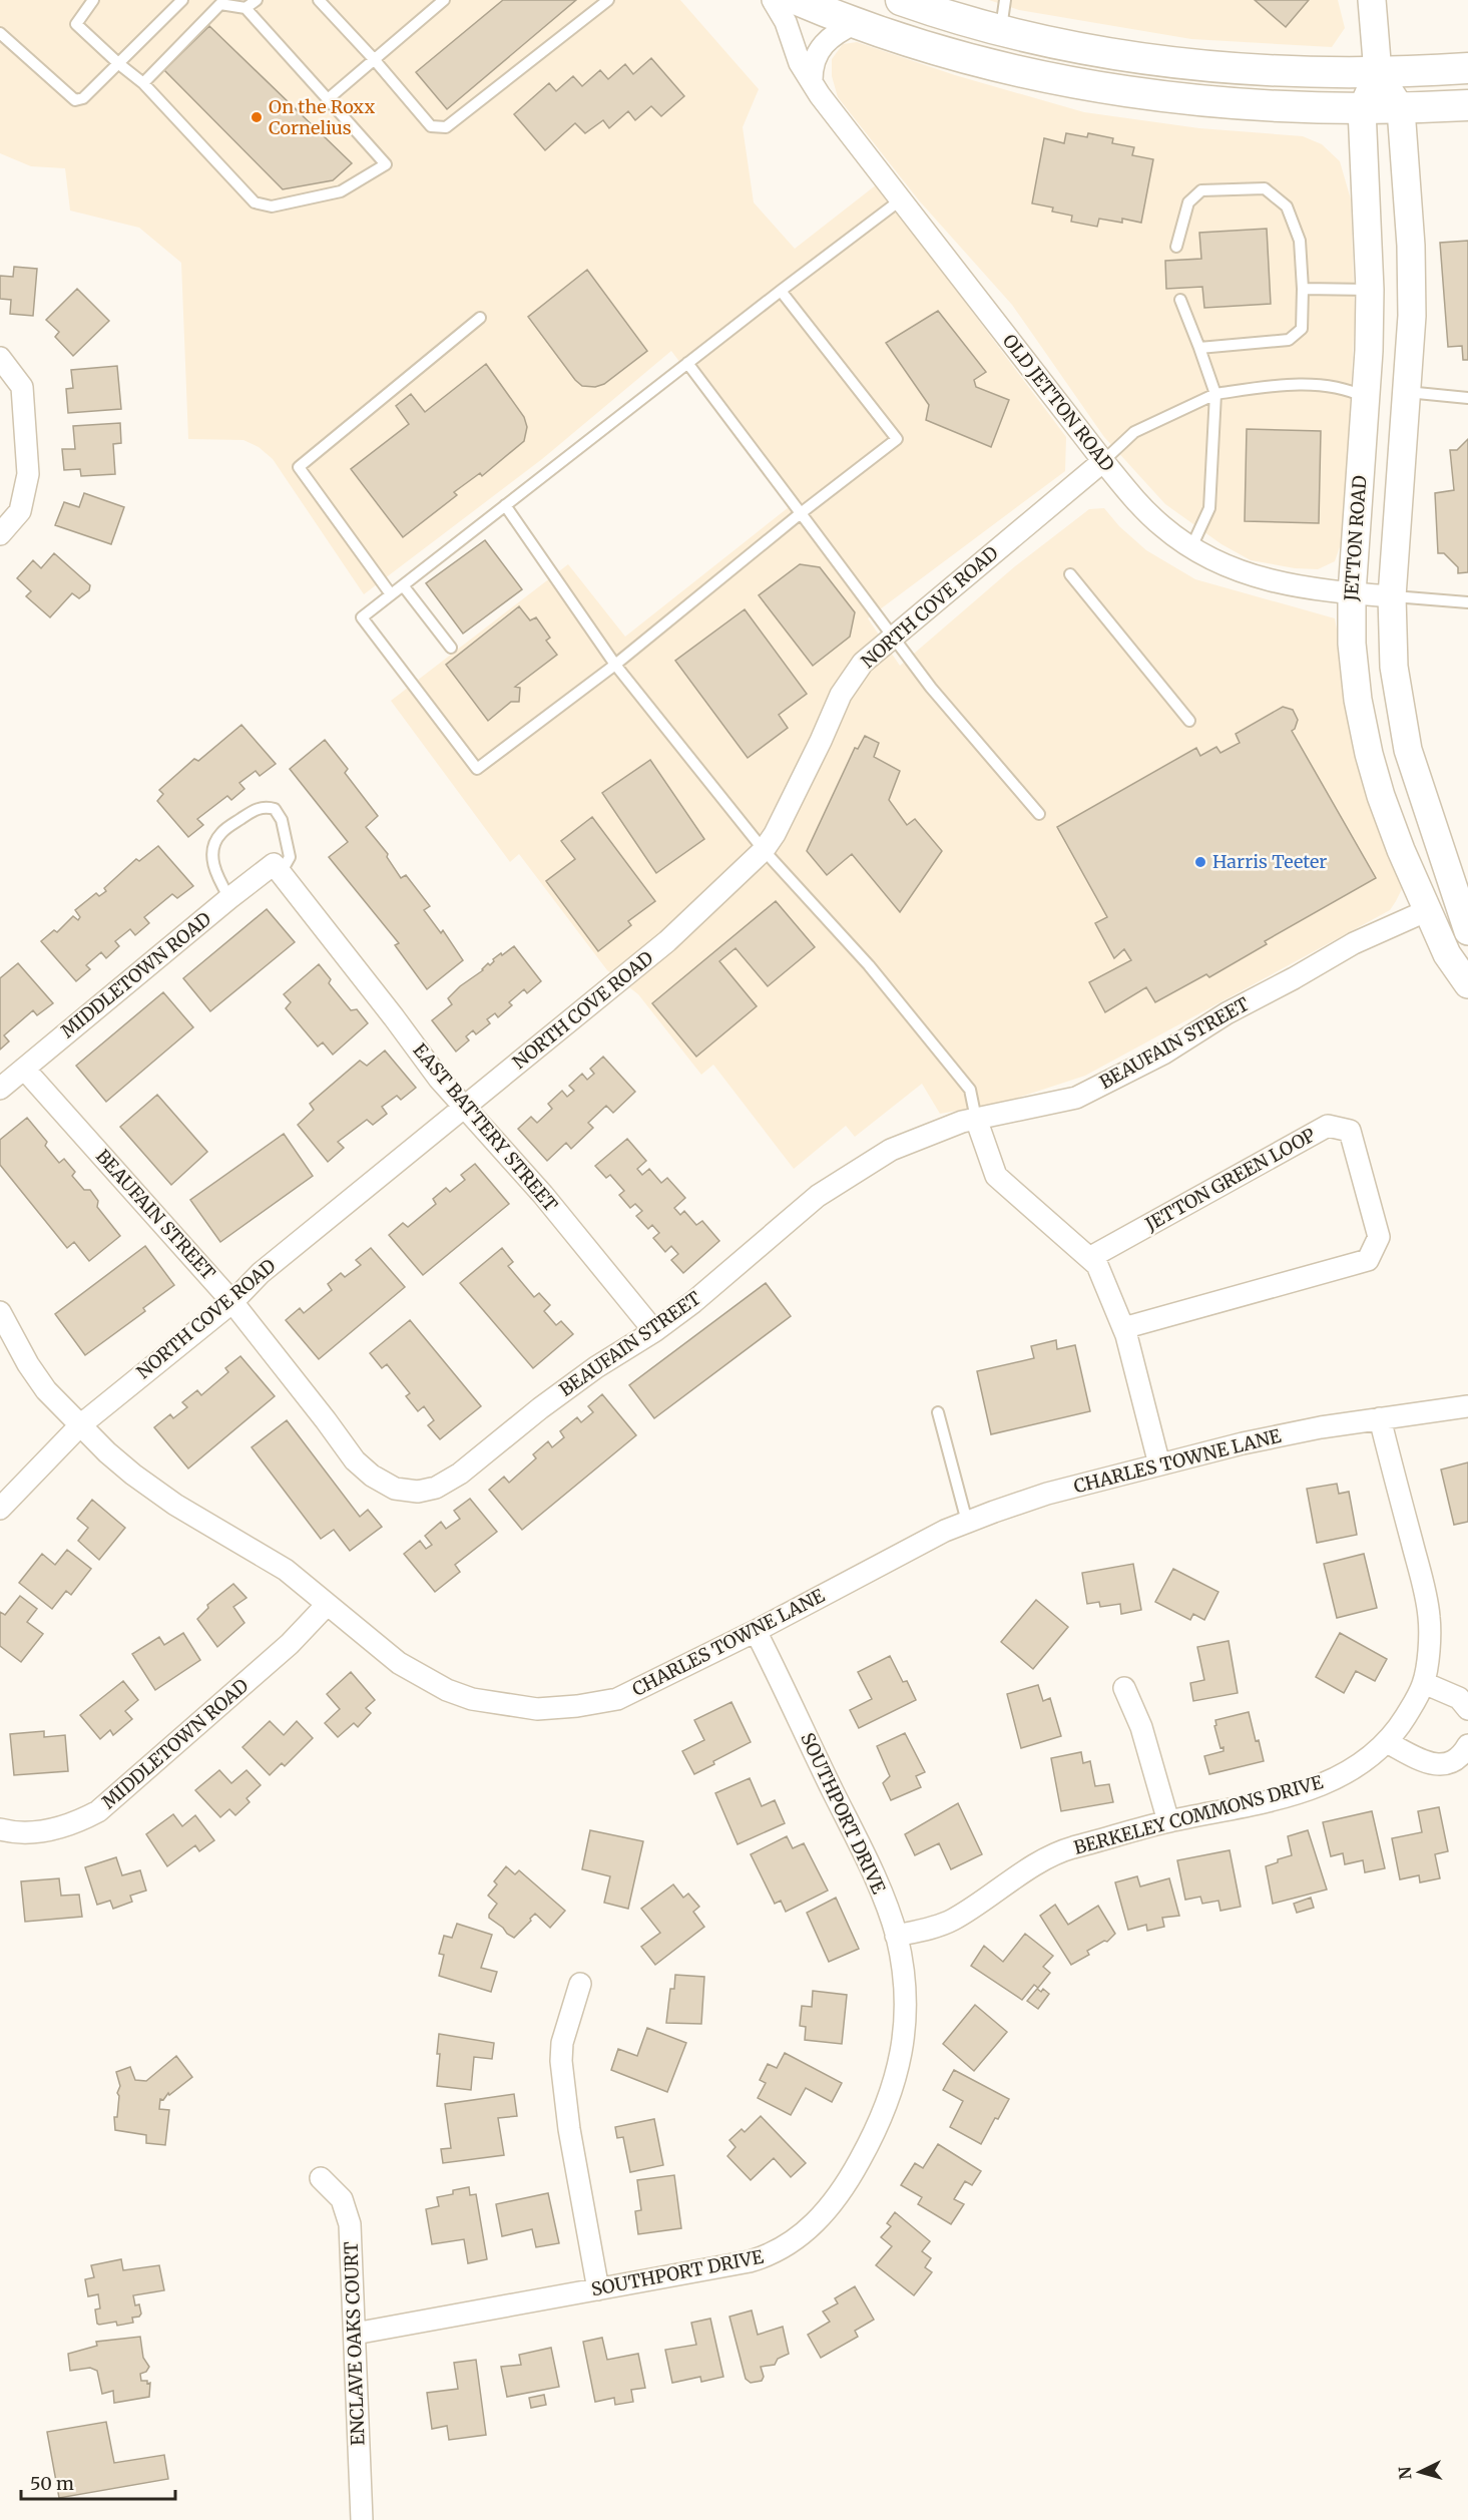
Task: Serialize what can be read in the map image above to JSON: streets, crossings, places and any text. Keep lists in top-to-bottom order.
{
  "streets": {
    "street": [
      "OLD JETTON ROAD",
      "JETTON ROAD",
      "NORTH COVE ROAD",
      "MIDDLETOWN ROAD",
      "BEAUFAIN STREET",
      "EAST BATTERY STREET",
      "JETTON GREEN LOOP",
      "CHARLES TOWNE LANE",
      "SOUTHPORT DRIVE",
      "BERKELEY COMMONS DRIVE",
      "ENCLAVE OAKS COURT"
    ]
  },
  "crossings": [
    ["OLD JETTON ROAD", "JETTON ROAD"],
    ["OLD JETTON ROAD", "NORTH COVE ROAD"],
    ["JETTON ROAD", "BEAUFAIN STREET"],
    ["NORTH COVE ROAD", "BEAUFAIN STREET"],
    ["NORTH COVE ROAD", "EAST BATTERY STREET"],
    ["NORTH COVE ROAD", "CHARLES TOWNE LANE"],
    ["MIDDLETOWN ROAD", "BEAUFAIN STREET"],
    ["MIDDLETOWN ROAD", "EAST BATTERY STREET"],
    ["MIDDLETOWN ROAD", "CHARLES TOWNE LANE"],
    ["BEAUFAIN STREET", "EAST BATTERY STREET"],
    ["CHARLES TOWNE LANE", "SOUTHPORT DRIVE"],
    ["CHARLES TOWNE LANE", "BERKELEY COMMONS DRIVE"],
    ["SOUTHPORT DRIVE", "BERKELEY COMMONS DRIVE"],
    ["SOUTHPORT DRIVE", "ENCLAVE OAKS COURT"]
  ],
  "places": ["On the Roxx Cornelius", "Harris Teeter"],
  "scale_bar": "50 m",
  "north": "left"
}
